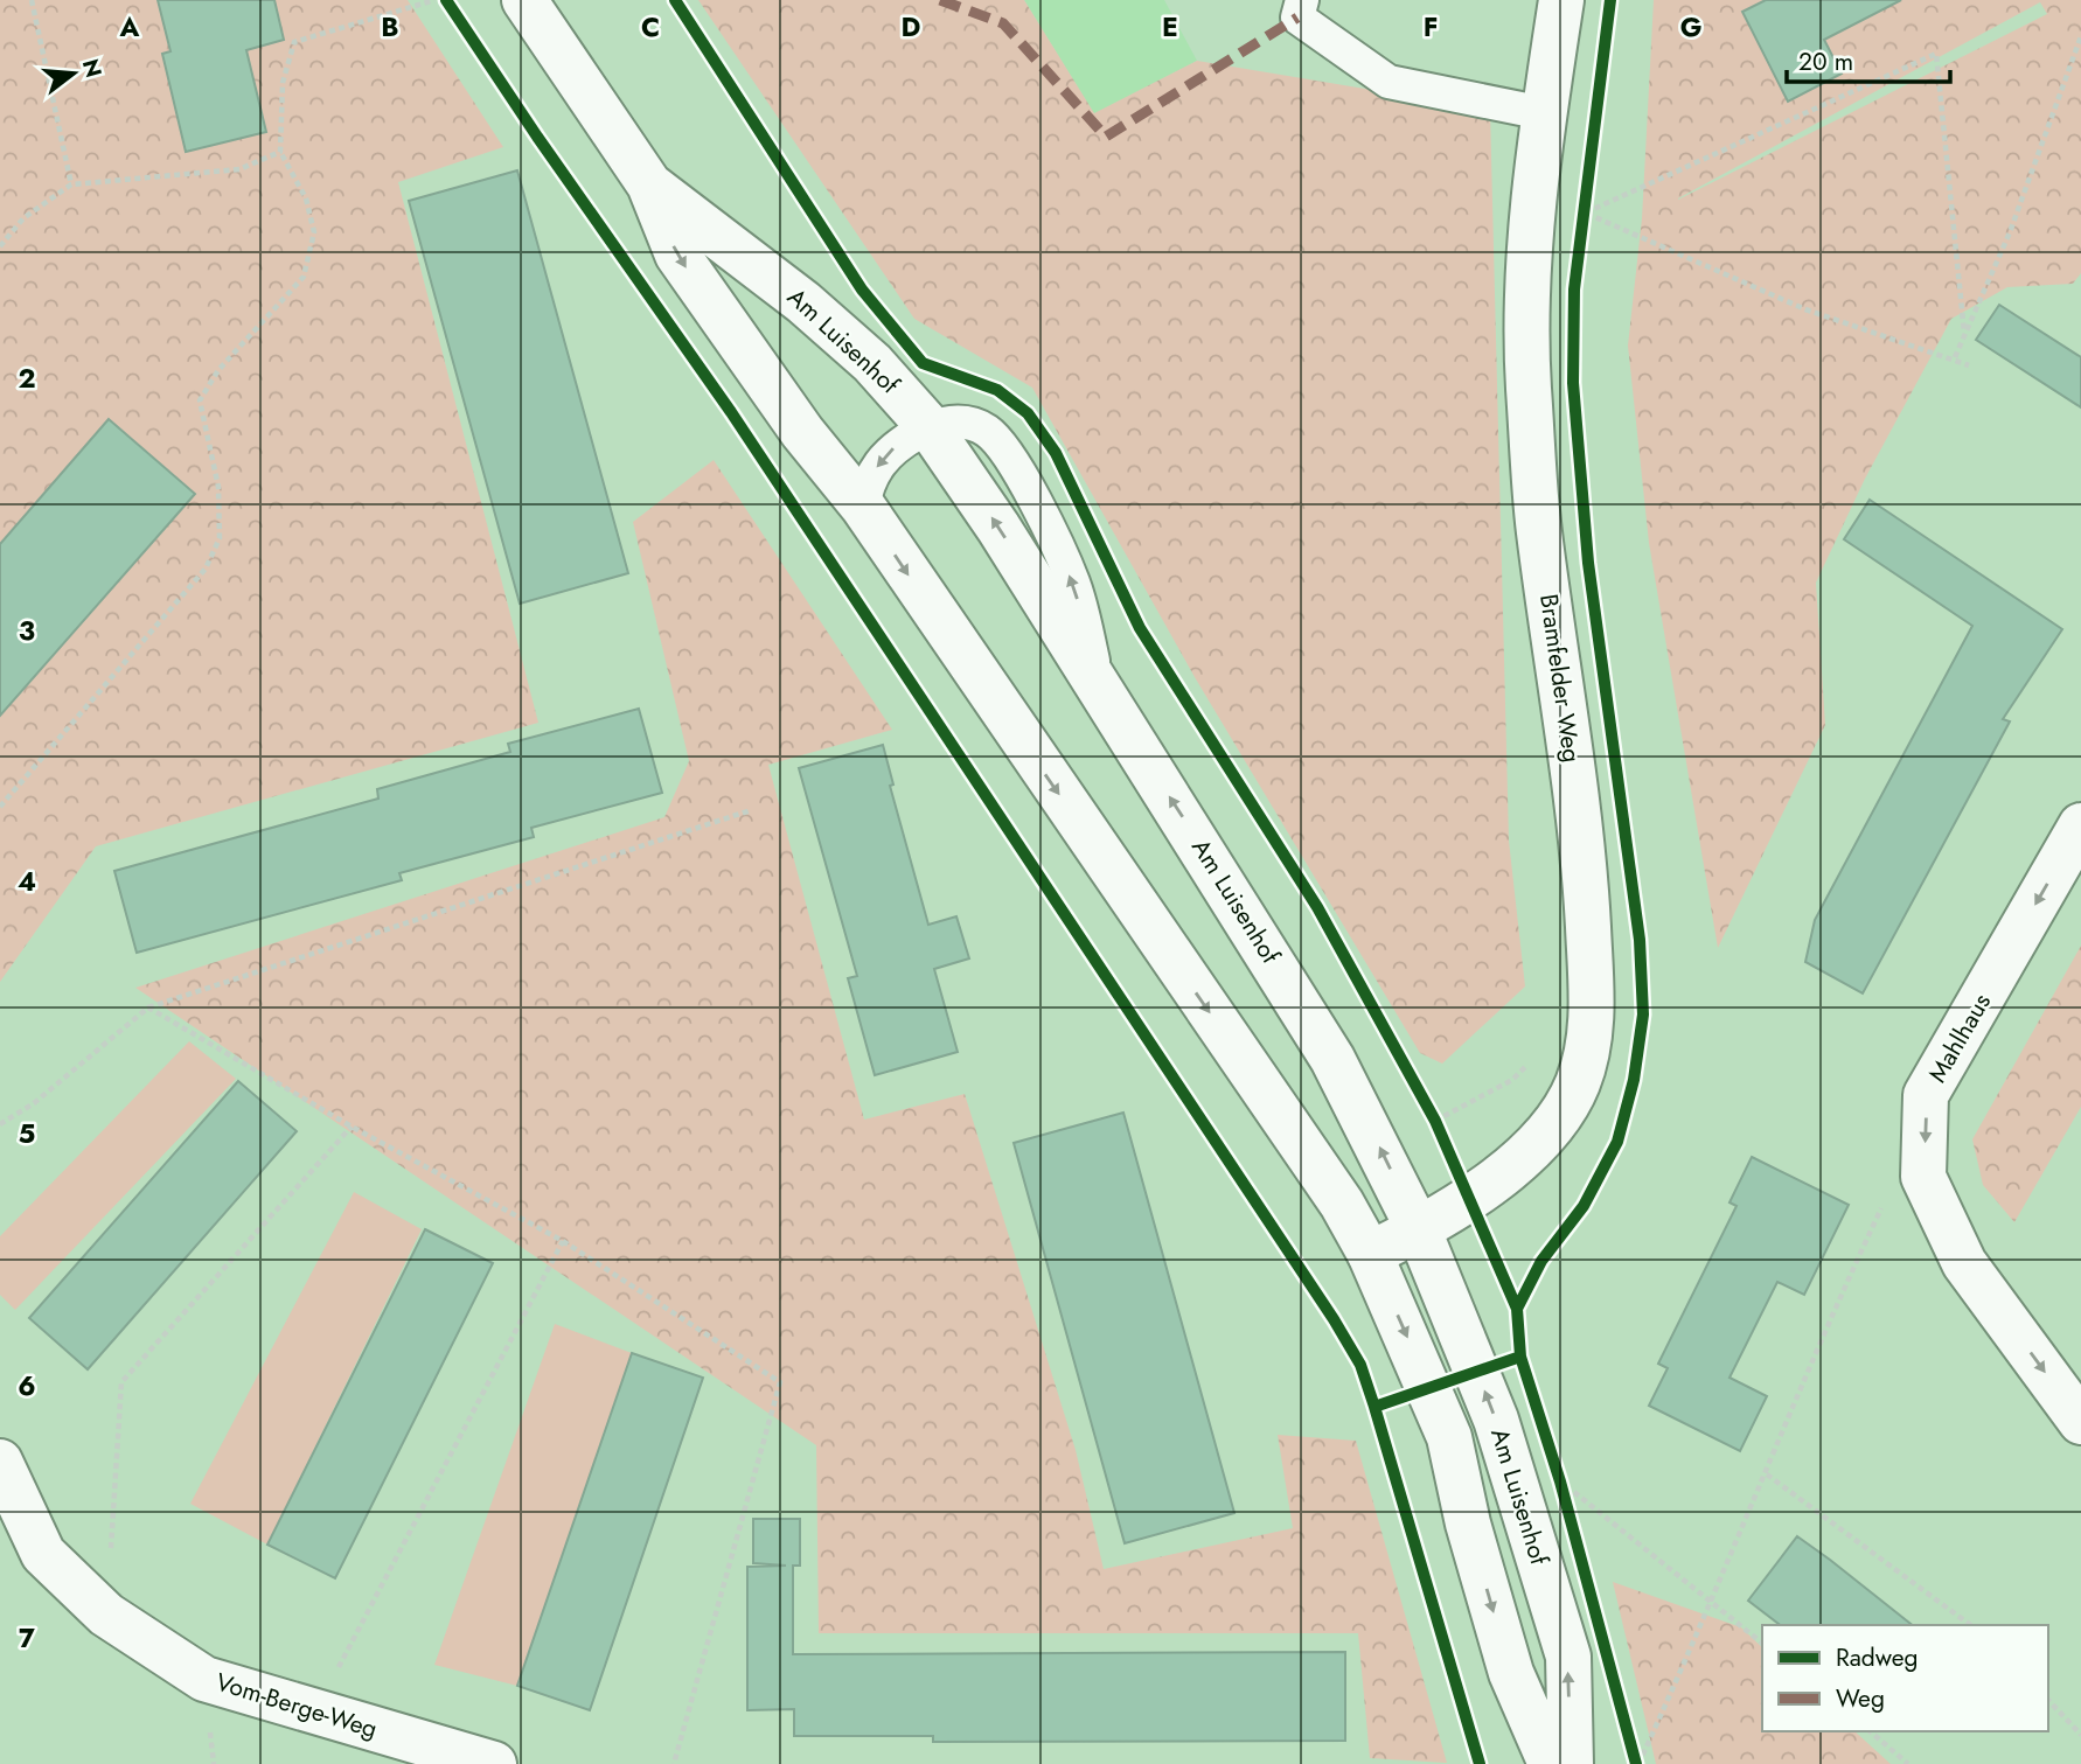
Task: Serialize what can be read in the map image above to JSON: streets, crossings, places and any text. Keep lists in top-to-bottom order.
{
  "streets": {
    "main road": [
      "Am Luisenhof",
      "Bramfelder Weg",
      "Mahlhaus",
      "Vom-Berge-Weg"
    ]
  },
  "crossings": [
    ["Am Luisenhof", "Bramfelder Weg"]
  ],
  "one_way": ["Mahlhaus"],
  "legend": ["Radweg", "Weg"],
  "scale_bar": "20 m",
  "north": "right",
  "grid": {
    "columns": [
      "A",
      "B",
      "C",
      "D",
      "E",
      "F",
      "G"
    ],
    "rows": [
      "2",
      "3",
      "4",
      "5",
      "6",
      "7"
    ]
  }
}
